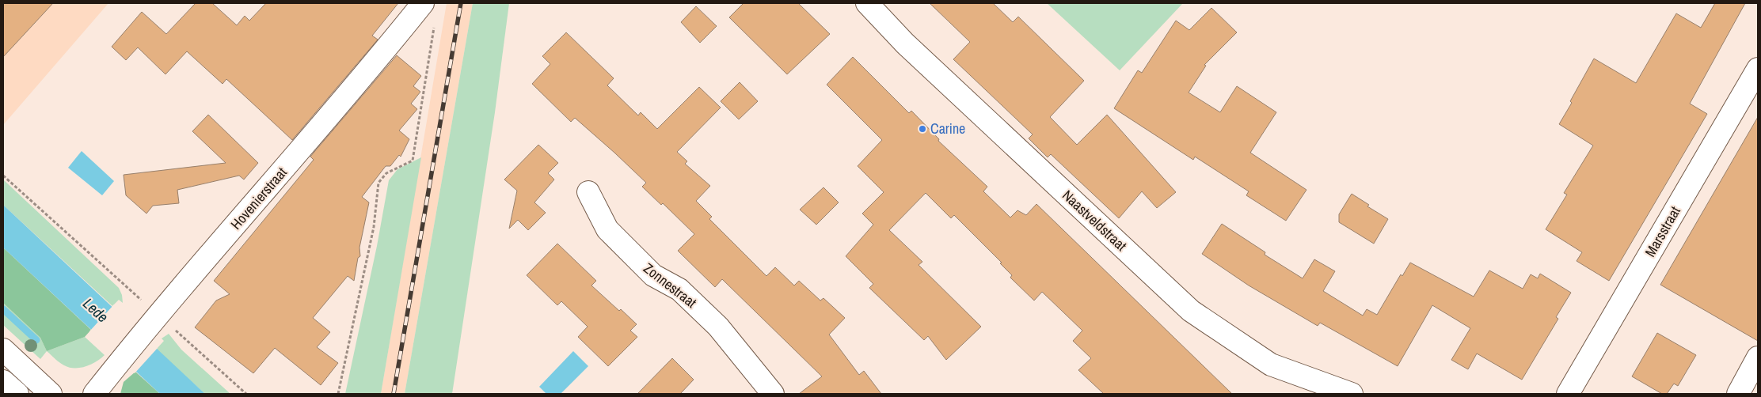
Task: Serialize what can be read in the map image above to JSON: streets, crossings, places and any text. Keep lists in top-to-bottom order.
{
  "streets": {
    "street": [
      "Hovenierstraat",
      "Naastveldstraat",
      "Marsstraat",
      "Zonnestraat"
    ]
  },
  "water": ["Lede"],
  "places": ["Carine"]
}
